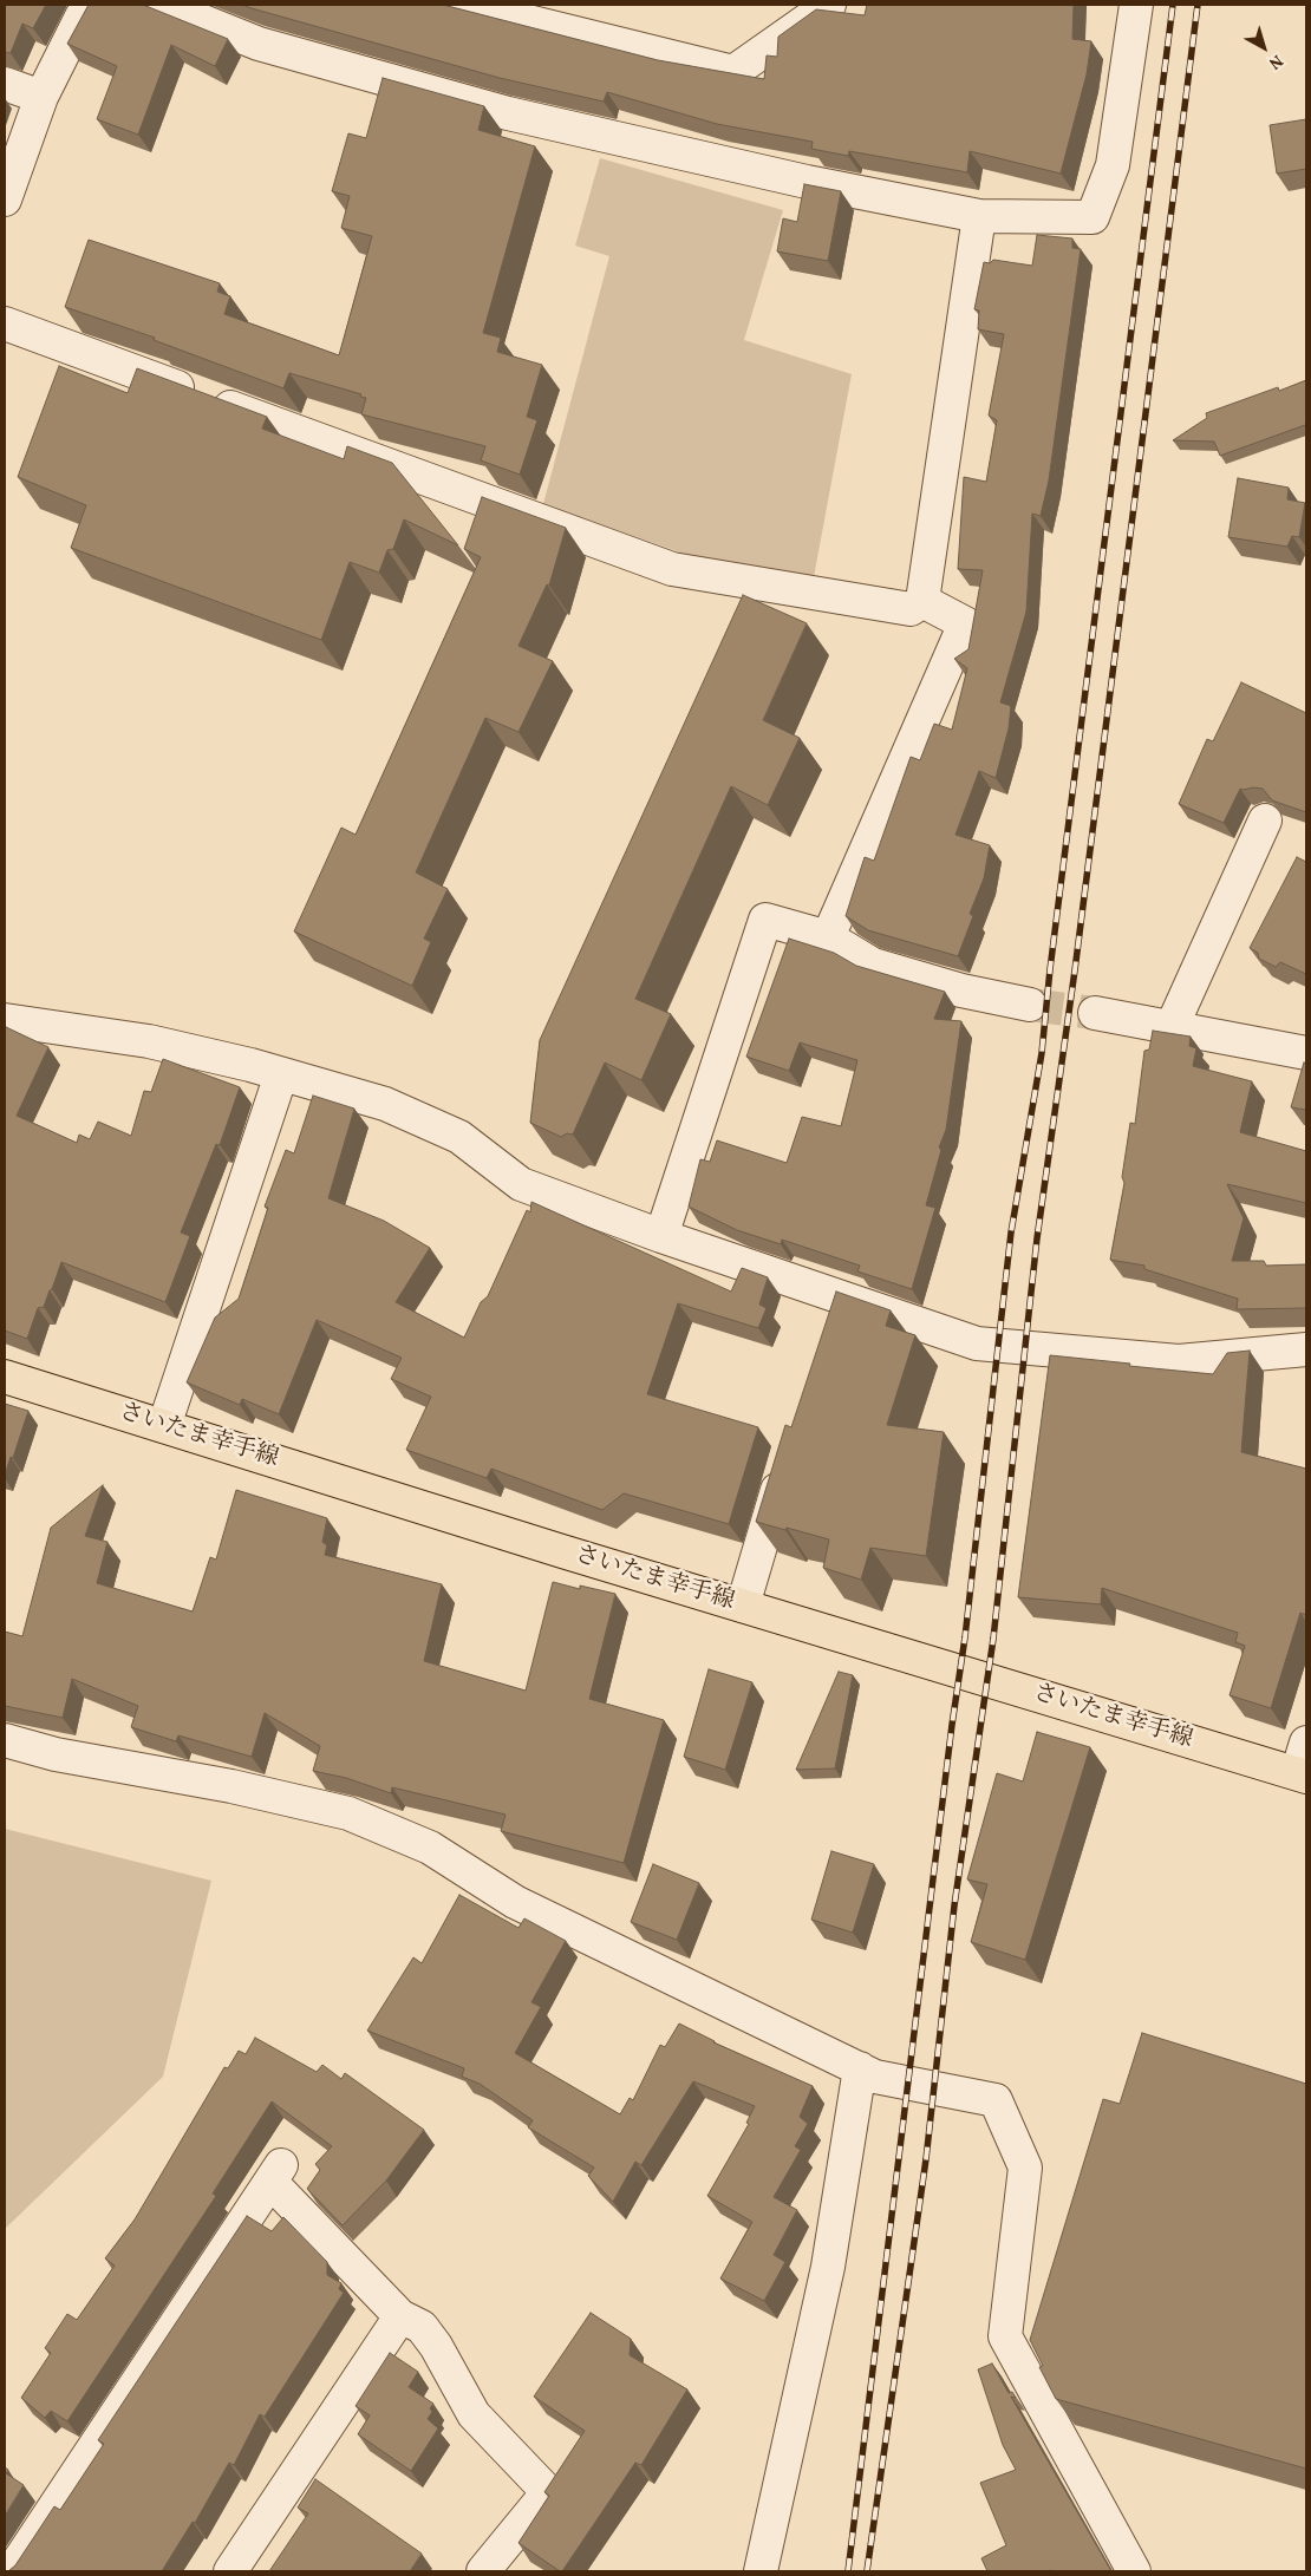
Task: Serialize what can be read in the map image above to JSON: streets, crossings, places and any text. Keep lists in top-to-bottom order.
{
  "streets": {
    "main road": ["さいたま幸手線"]
  },
  "north": "bottom right"
}
